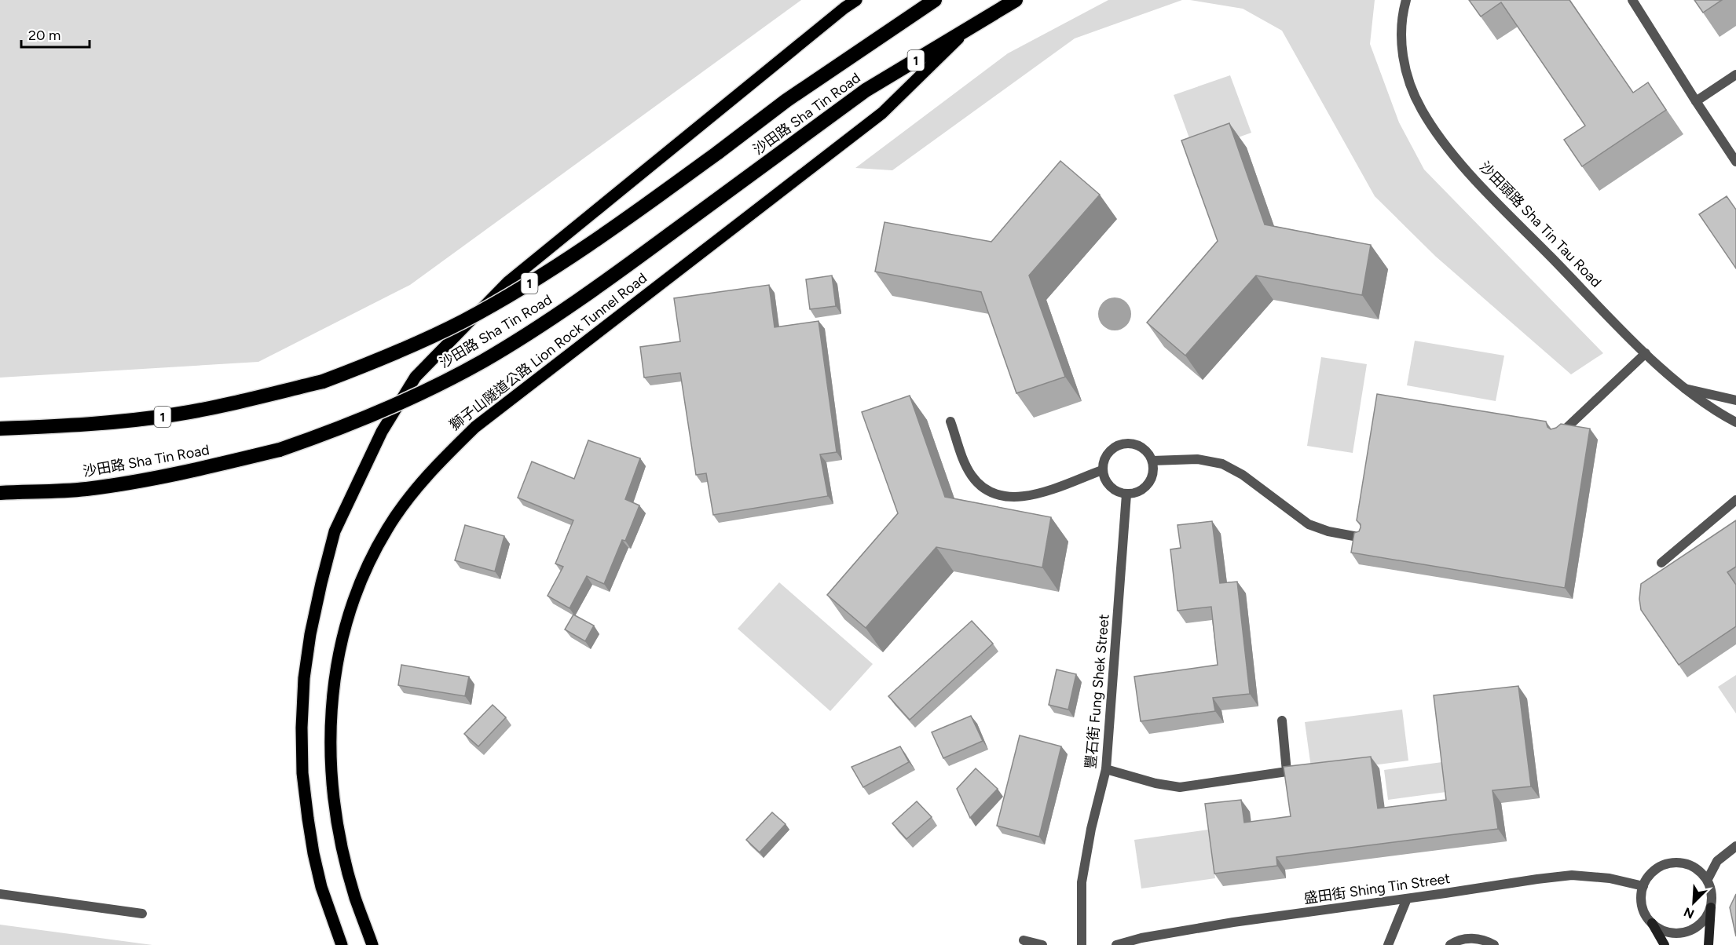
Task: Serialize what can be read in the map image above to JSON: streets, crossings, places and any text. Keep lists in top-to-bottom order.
{
  "streets": {
    "highway": ["1", "沙田路 Sha Tin Road", "獅子山隧道公路 Lion Rock Tunnel Road"],
    "street": ["沙田頭路 Sha Tin Tau Road", "豐石街 Fung Shek Street", "盛田街 Shing Tin Street"]
  },
  "crossings": [
    ["沙田路 Sha Tin Road", "獅子山隧道公路 Lion Rock Tunnel Road"]
  ],
  "scale_bar": "20 m",
  "north": "bottom left"
}
